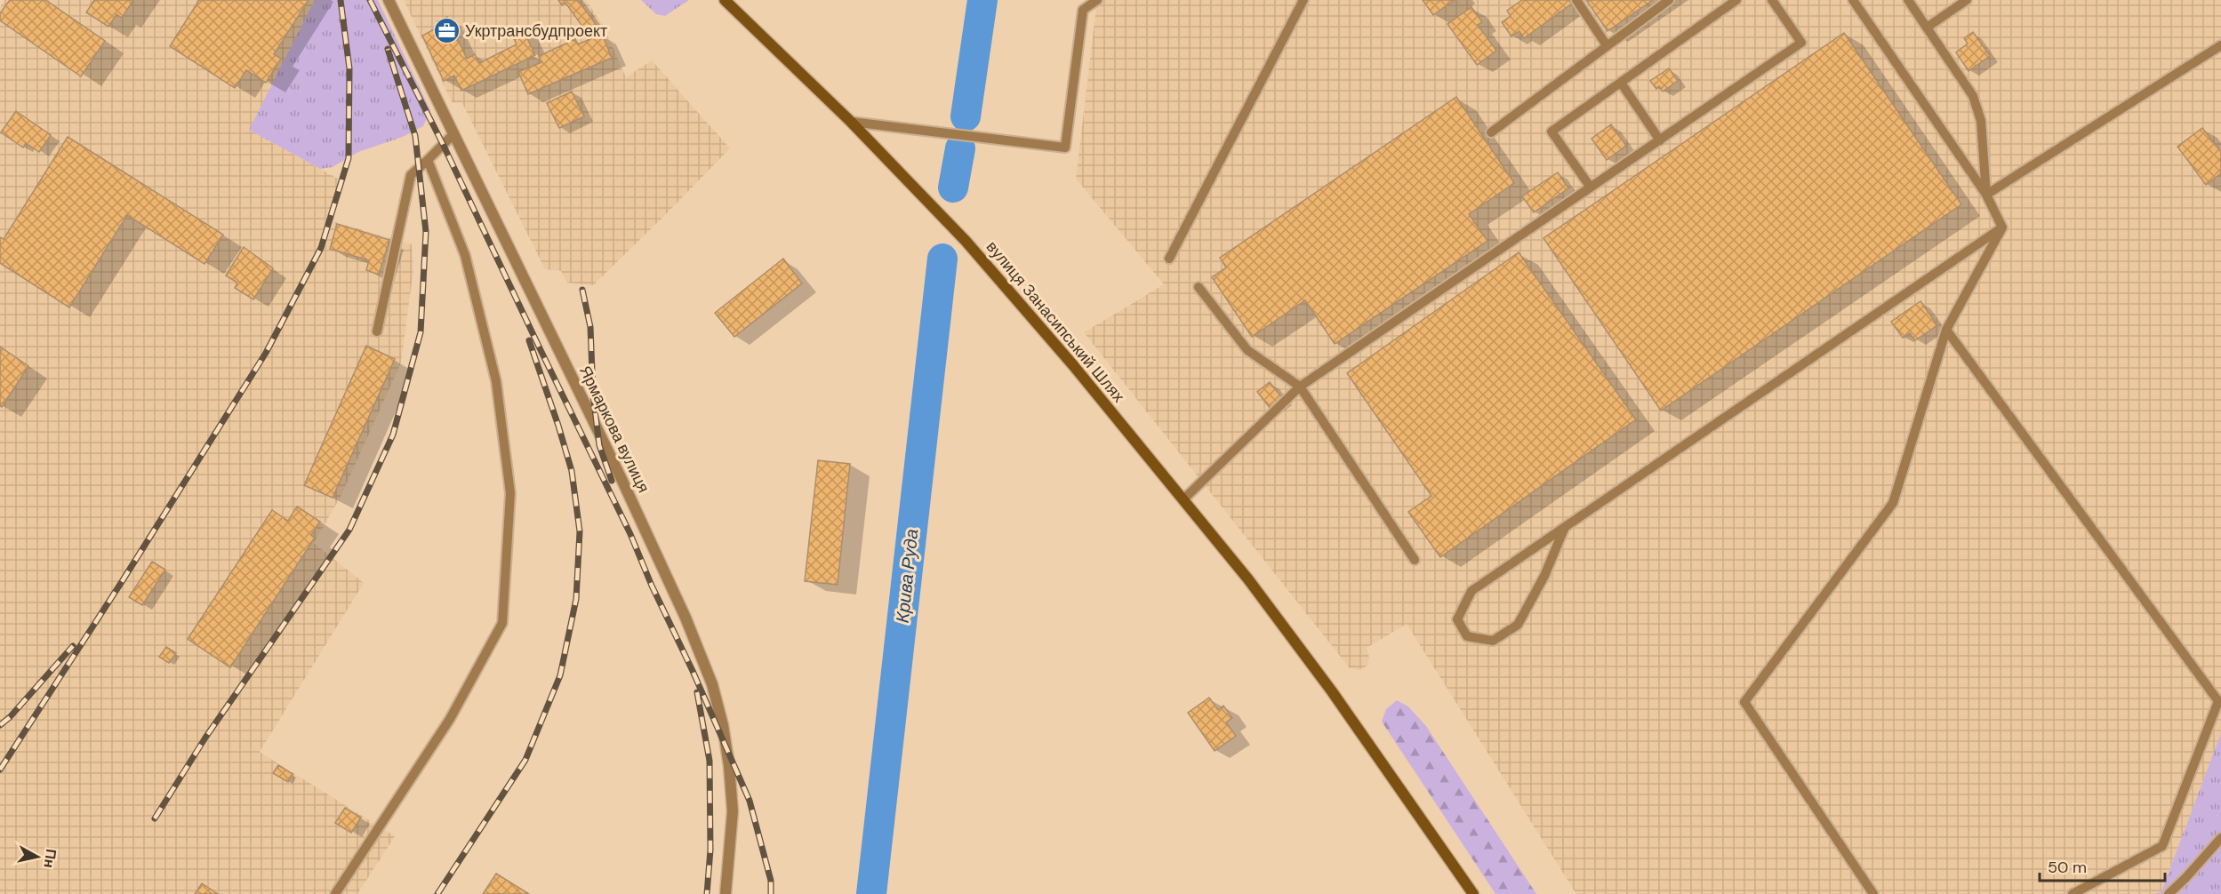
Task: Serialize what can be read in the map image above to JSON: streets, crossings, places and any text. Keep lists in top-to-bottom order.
{
  "streets": {
    "main road": ["вулиця Занасипський Шлях"],
    "street": ["Ярмаркова вулиця"]
  },
  "water": ["Крива Руда"],
  "places": {
    "office": ["Укртрансбудпроект"]
  },
  "scale_bar": "50 m",
  "north": "right"
}
